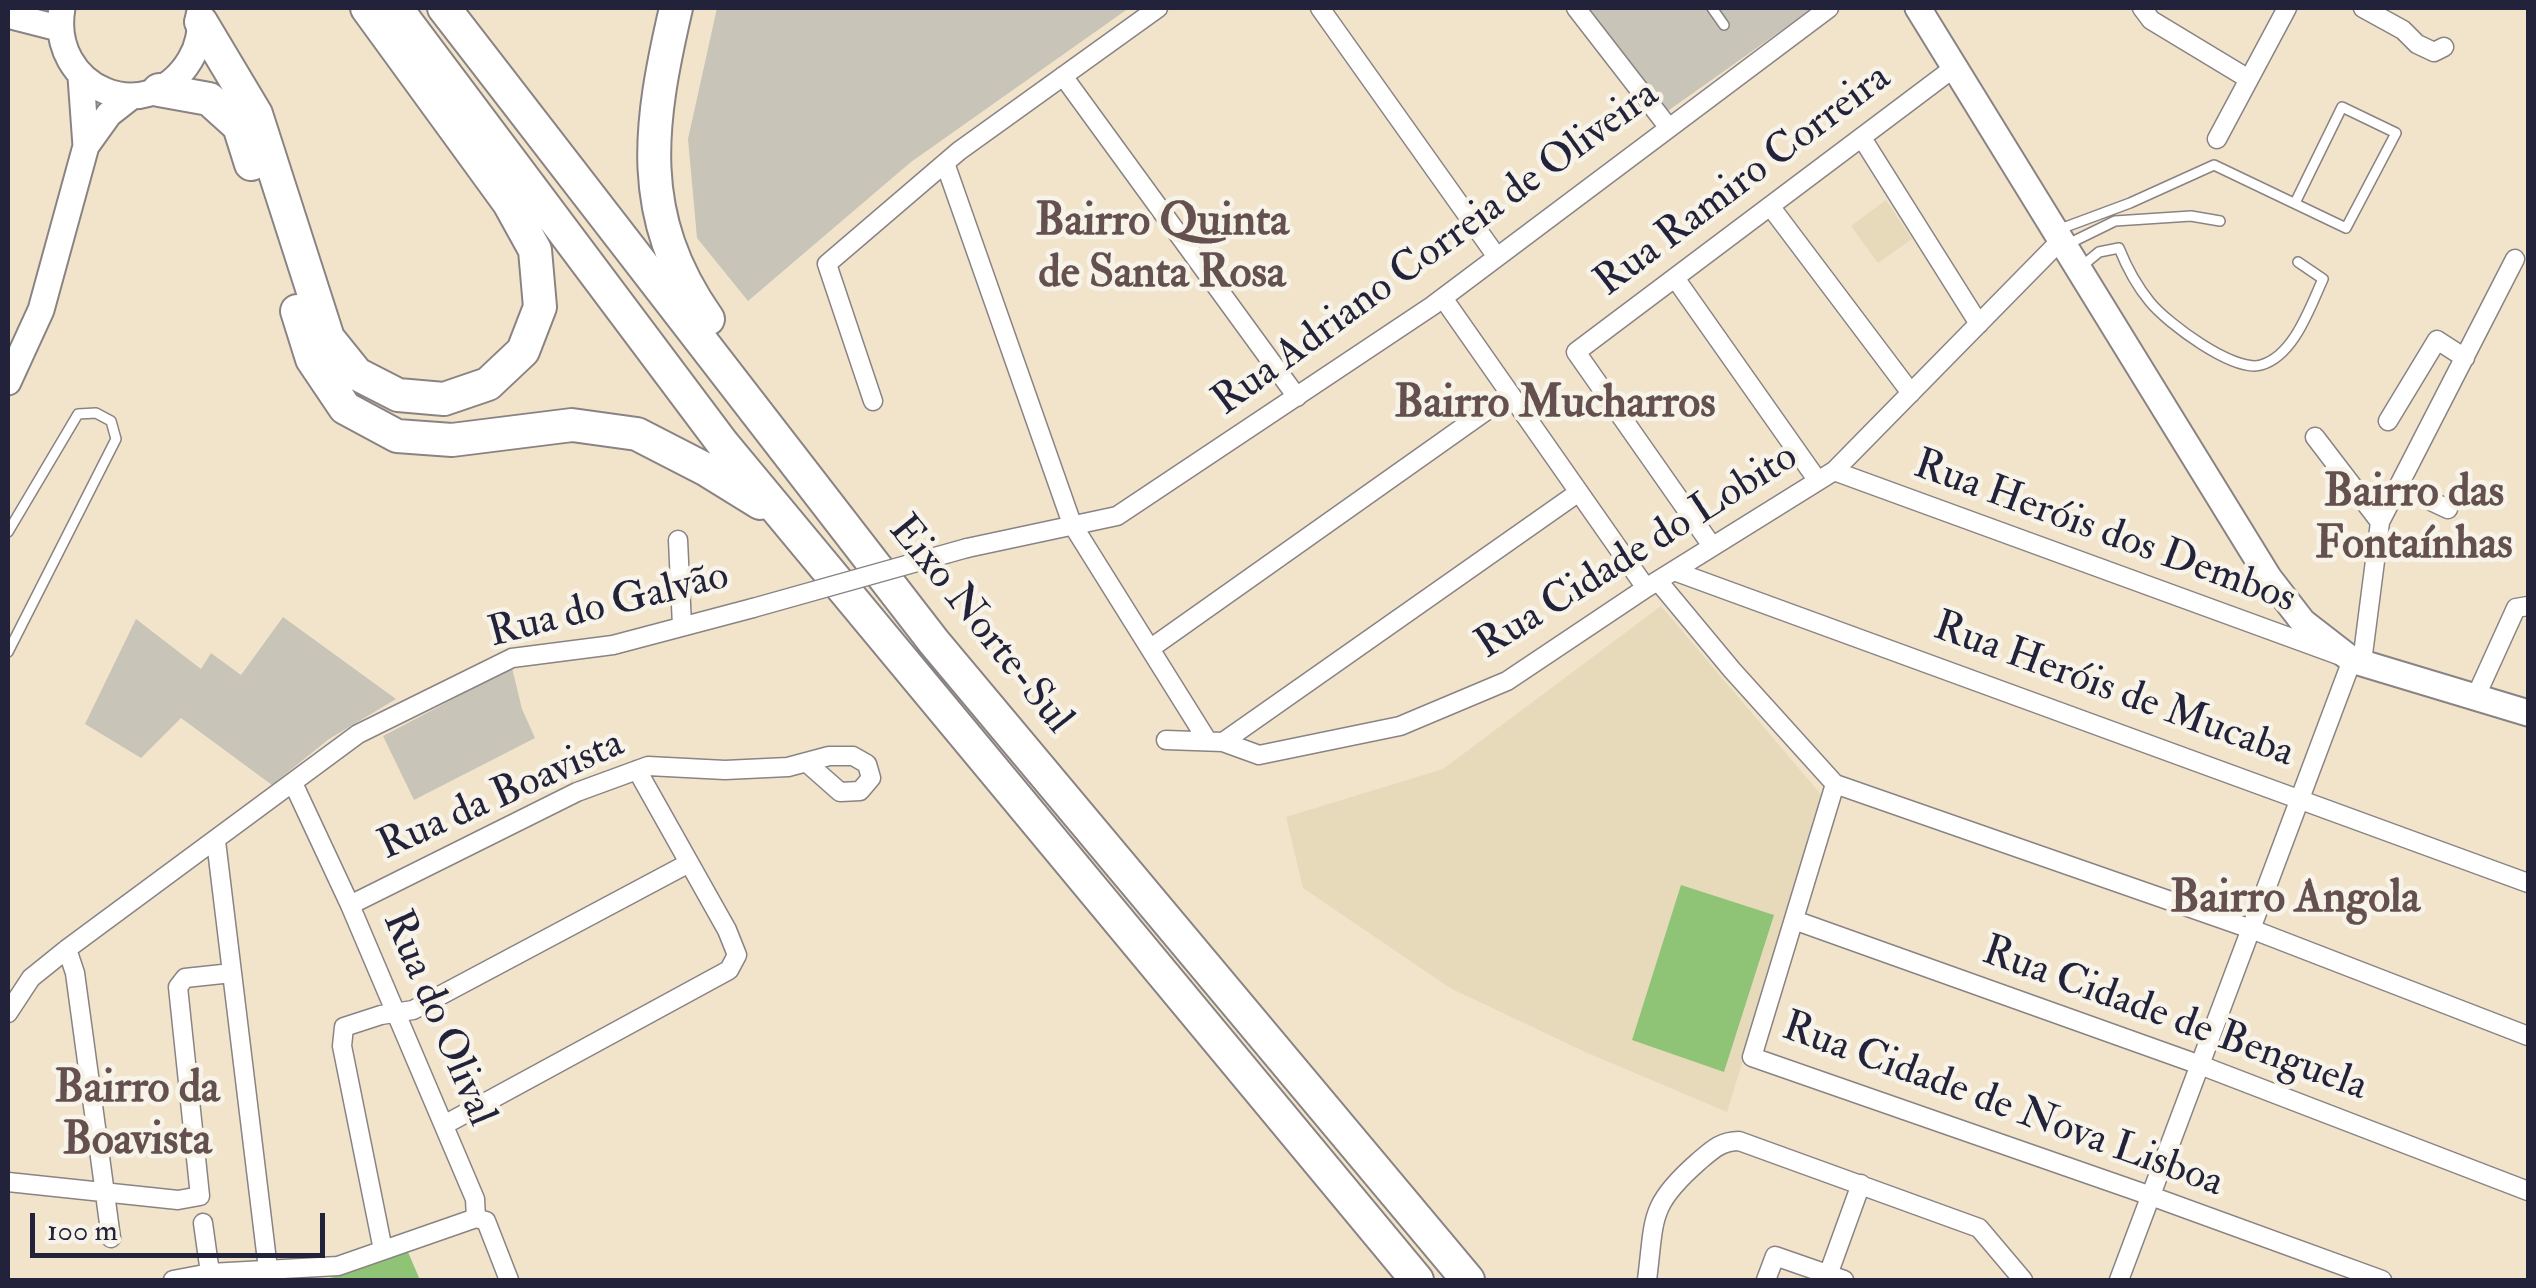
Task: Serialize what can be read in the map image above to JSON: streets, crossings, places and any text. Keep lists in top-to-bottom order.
{
  "streets": {
    "highway": ["Eixo Norte-Sul"],
    "street": [
      "Rua Ramiro Correira",
      "Rua Adriano Correia de Oliveira",
      "Rua Heróis dos Dembos",
      "Rua Cidade do Lobito",
      "Rua do Galvão",
      "Rua Heróis de Mucaba",
      "Rua da Boavista",
      "Rua do Olival",
      "Rua Cidade de Benguela",
      "Rua Cidade de Nova Lisboa"
    ]
  },
  "crossings": [
    ["Rua Ramiro Correira", "Rua Cidade do Lobito"],
    ["Rua Adriano Correia de Oliveira", "Rua do Galvão"],
    ["Rua Heróis dos Dembos", "Rua Cidade do Lobito"],
    ["Rua Cidade do Lobito", "Rua Heróis de Mucaba"],
    ["Rua do Galvão", "Rua do Olival"],
    ["Rua da Boavista", "Rua do Olival"],
    ["Rua Cidade de Benguela", "Rua Cidade de Nova Lisboa"]
  ],
  "districts": [
    "Bairro Quinta de Santa Rosa",
    "Bairro Mucharros",
    "Bairro das Fontaínhas",
    "Bairro Angola",
    "Bairro da Boavista"
  ],
  "scale_bar": "100 m"
}
